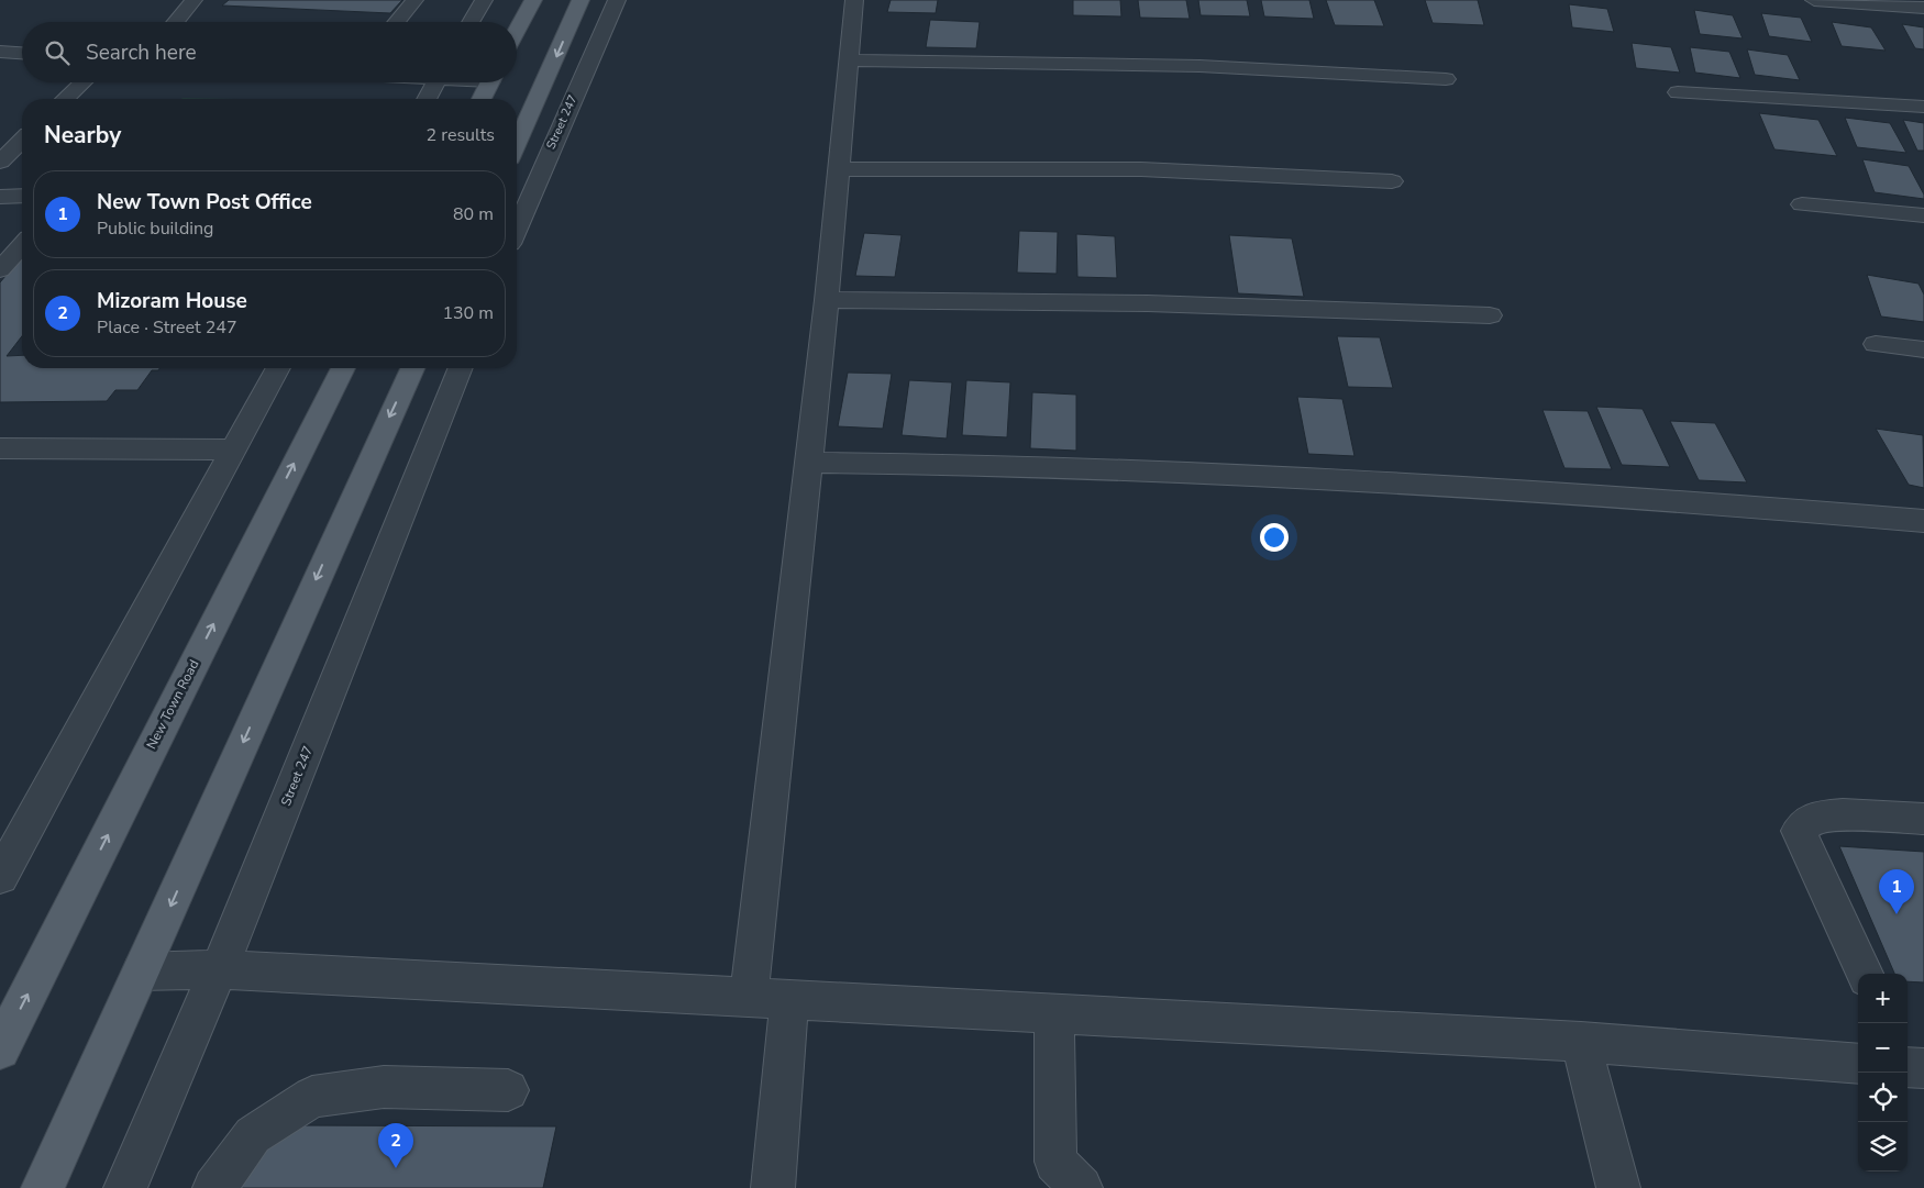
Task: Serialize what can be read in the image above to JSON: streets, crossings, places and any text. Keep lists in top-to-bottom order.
{
  "streets": {
    "main road": ["New Town Road"],
    "street": ["Street 247"]
  },
  "page": {
    "search": "Search here",
    "heading": ["Nearby", "2 results"],
    "list": [
      {
        "mark": "1",
        "name": "New Town Post Office",
        "note": "Public building",
        "value": "80 m"
      },
      {
        "mark": "2",
        "name": "Mizoram House",
        "note": "Place · Street 247",
        "value": "130 m"
      }
    ],
    "pins": ["1", "2"],
    "map_buttons": ["+", "−"]
  }
}
